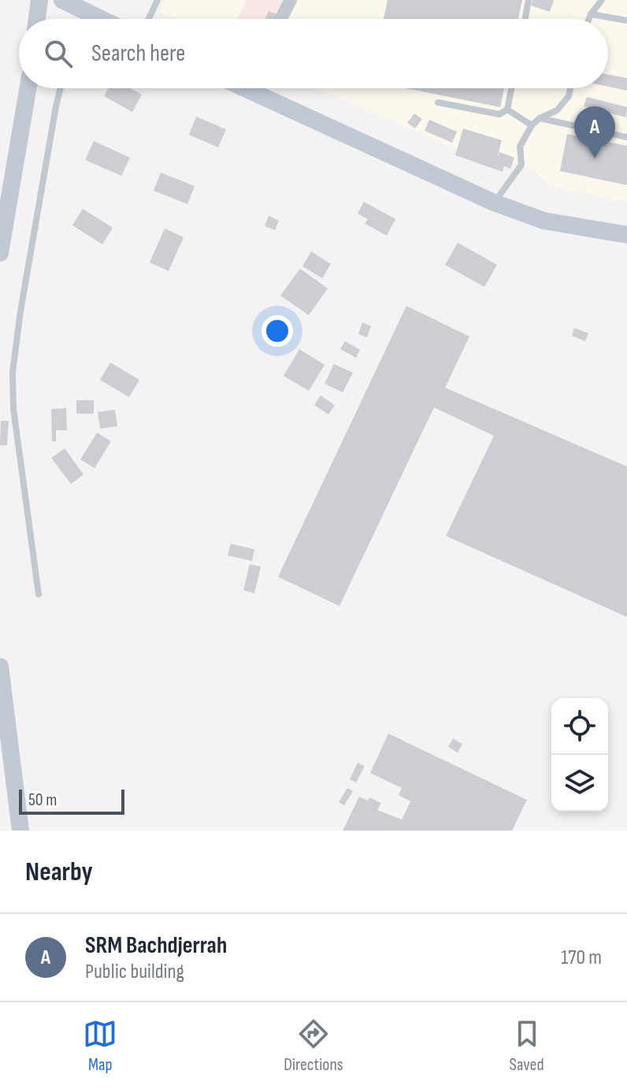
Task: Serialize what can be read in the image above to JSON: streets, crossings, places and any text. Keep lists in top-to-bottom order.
{
  "scale_bar": "50 m",
  "page": {
    "search": "Search here",
    "pins": "A",
    "scale": "50 m",
    "heading": "Nearby",
    "list": [
      {
        "mark": "A",
        "name": "SRM Bachdjerrah",
        "note": "Public building",
        "value": "170 m"
      }
    ],
    "nav": ["Map", "Directions", "Saved"]
  }
}
